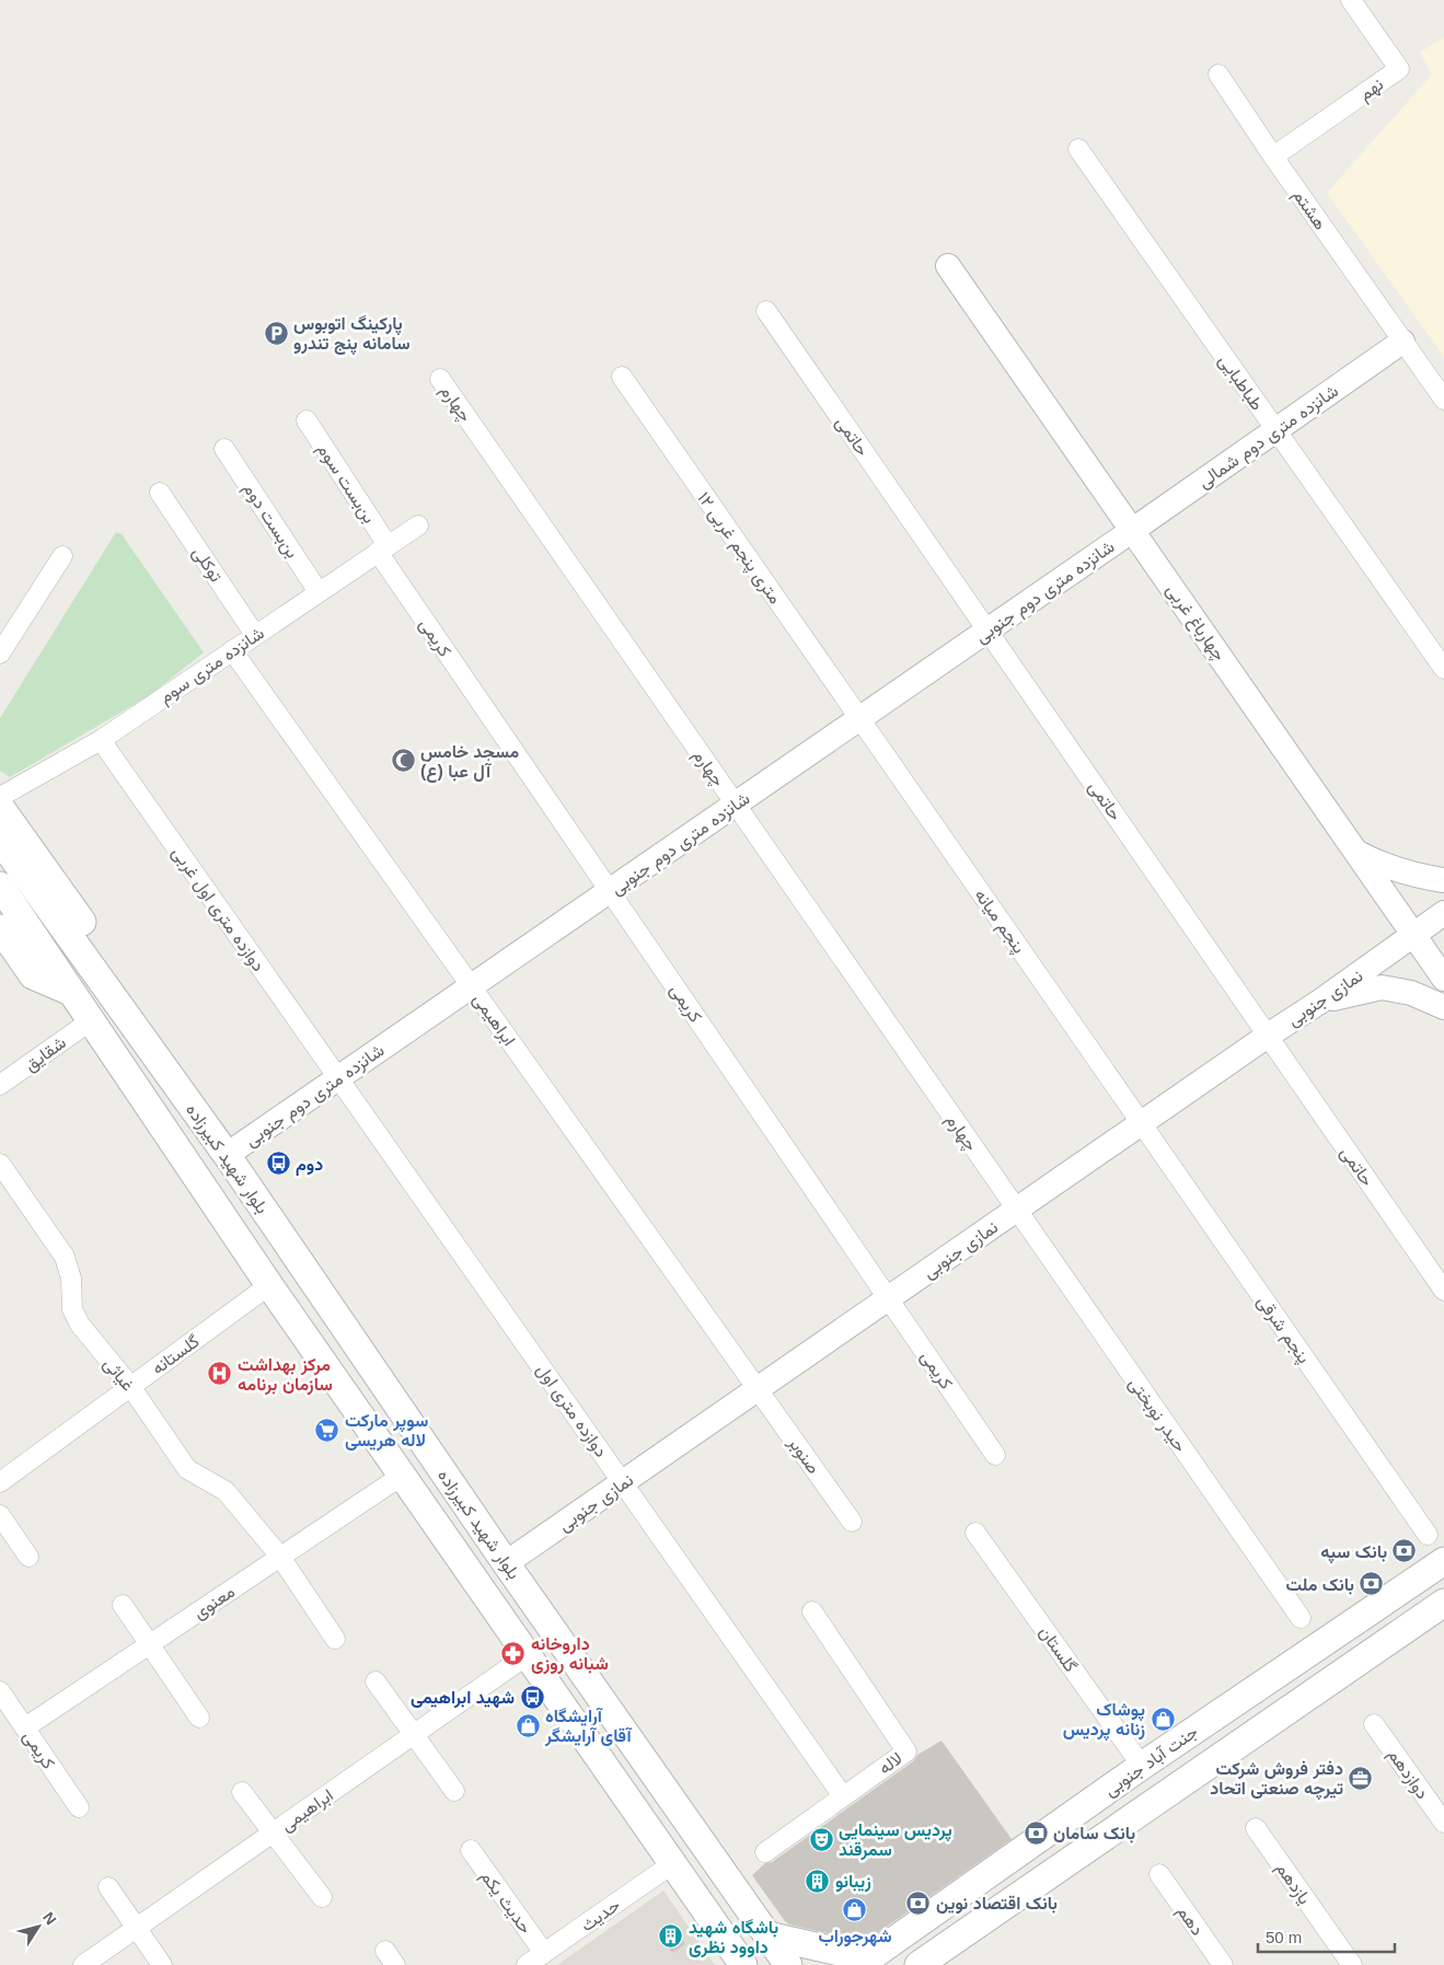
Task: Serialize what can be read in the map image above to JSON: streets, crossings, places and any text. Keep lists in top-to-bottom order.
{
  "streets": {
    "main road": ["بلوار شهید کبیرزاده", "جنت آباد جنوبی"],
    "street": [
      "نهم",
      "هشتم",
      "طباطبایی",
      "چهارم",
      "حاتمی",
      "شانزده متری دوم شمالی",
      "بن‌بست سوم",
      "بن‌بست دوم",
      "۱۲ متری پنجم غربی",
      "توکلی",
      "شانزده متری دوم جنوبی",
      "چهارباغ غربی",
      "کریمی",
      "شانزده متری سوم",
      "دوازده متری اول غربی",
      "پنجم میانه",
      "نمازی جنوبی",
      "ابراهیمی",
      "شقایق",
      "پنجم شرقی",
      "گلستانه",
      "غیاثی",
      "دوازده متری اول",
      "حیدر نوبختی",
      "صنوبر",
      "معنوی",
      "گلستان",
      "لاله",
      "دوازدهم",
      "یازدهم",
      "حدیث یکم",
      "حدیث",
      "دهم"
    ]
  },
  "crossings": [
    ["نهم", "هشتم"],
    ["هشتم", "شانزده متری دوم شمالی"],
    ["طباطبایی", "شانزده متری دوم شمالی"],
    ["چهارم", "شانزده متری دوم جنوبی"],
    ["چهارم", "نمازی جنوبی"],
    ["چهارم", "حیدر نوبختی"],
    ["حاتمی", "شانزده متری دوم جنوبی"],
    ["حاتمی", "نمازی جنوبی"],
    ["شانزده متری دوم شمالی", "شانزده متری دوم جنوبی"],
    ["شانزده متری دوم شمالی", "چهارباغ غربی"],
    ["بن‌بست سوم", "کریمی"],
    ["بن‌بست سوم", "شانزده متری سوم"],
    ["بن‌بست دوم", "شانزده متری سوم"],
    ["۱۲ متری پنجم غربی", "شانزده متری دوم جنوبی"],
    ["۱۲ متری پنجم غربی", "پنجم میانه"],
    ["توکلی", "شانزده متری سوم"],
    ["شانزده متری دوم جنوبی", "چهارباغ غربی"],
    ["شانزده متری دوم جنوبی", "کریمی"],
    ["شانزده متری دوم جنوبی", "دوازده متری اول غربی"],
    ["شانزده متری دوم جنوبی", "پنجم میانه"],
    ["شانزده متری دوم جنوبی", "ابراهیمی"],
    ["شانزده متری دوم جنوبی", "بلوار شهید کبیرزاده"],
    ["شانزده متری دوم جنوبی", "دوازده متری اول"],
    ["چهارباغ غربی", "نمازی جنوبی"],
    ["کریمی", "شانزده متری سوم"],
    ["کریمی", "نمازی جنوبی"],
    ["کریمی", "معنوی"],
    ["شانزده متری سوم", "دوازده متری اول غربی"],
    ["شانزده متری سوم", "ابراهیمی"],
    ["دوازده متری اول غربی", "دوازده متری اول"],
    ["پنجم میانه", "نمازی جنوبی"],
    ["پنجم میانه", "پنجم شرقی"],
    ["نمازی جنوبی", "ابراهیمی"],
    ["نمازی جنوبی", "بلوار شهید کبیرزاده"],
    ["نمازی جنوبی", "پنجم شرقی"],
    ["نمازی جنوبی", "دوازده متری اول"],
    ["نمازی جنوبی", "حیدر نوبختی"],
    ["نمازی جنوبی", "صنوبر"],
    ["ابراهیمی", "بلوار شهید کبیرزاده"],
    ["ابراهیمی", "صنوبر"],
    ["شقایق", "بلوار شهید کبیرزاده"],
    ["بلوار شهید کبیرزاده", "گلستانه"],
    ["بلوار شهید کبیرزاده", "معنوی"],
    ["بلوار شهید کبیرزاده", "حدیث"],
    ["گلستانه", "غیاثی"],
    ["غیاثی", "معنوی"],
    ["دوازده متری اول", "لاله"],
    ["گلستان", "جنت آباد جنوبی"],
    ["حدیث یکم", "حدیث"]
  ],
  "places": {
    "parking": ["پارکینگ اتوبوس سامانه پنج تندرو"],
    "mosque": ["مسجد خامس آل عبا (ع)"],
    "bus stop": ["دوم", "شهید ابراهیمی"],
    "hospital": ["مرکز بهداشت سازمان برنامه"],
    "supermarket": ["سوپر مارکت لاله هریسی"],
    "bank": [
      "بانک سپه",
      "بانک ملت",
      "بانک سامان",
      "بانک اقتصاد نوین"
    ],
    "pharmacy": ["داروخانه شبانه روزی"],
    "shop": ["پوشاک زنانه پردیس", "آرایشگاه آقای آرایشگر", "شهرجوراب"],
    "office": ["دفتر فروش شرکت تیرچه صنعتی اتحاد"],
    "theatre": ["پردیس سینمایی سمرقند"],
    "building": ["زیبانو", "باشگاه شهید داوود نظری"]
  },
  "scale_bar": "50 m",
  "north": "top right"
}
